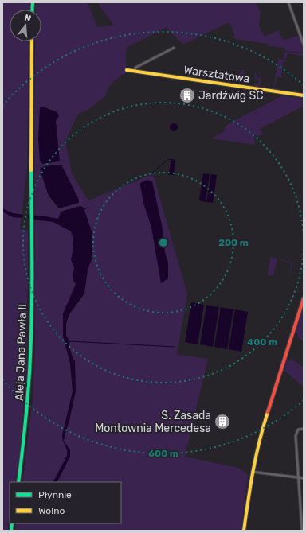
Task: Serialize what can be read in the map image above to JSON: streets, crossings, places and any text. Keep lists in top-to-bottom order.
{
  "streets": {
    "main road": ["Warsztatowa", "Aleja Jana Pawła II"]
  },
  "places": {
    "building": ["Jardźwig SC", "S. Zasada Montownia Mercedesa"]
  },
  "legend": ["Płynnie", "Wolno"],
  "north": "top",
  "rings": ["200 m", "400 m", "600 m"]
}
